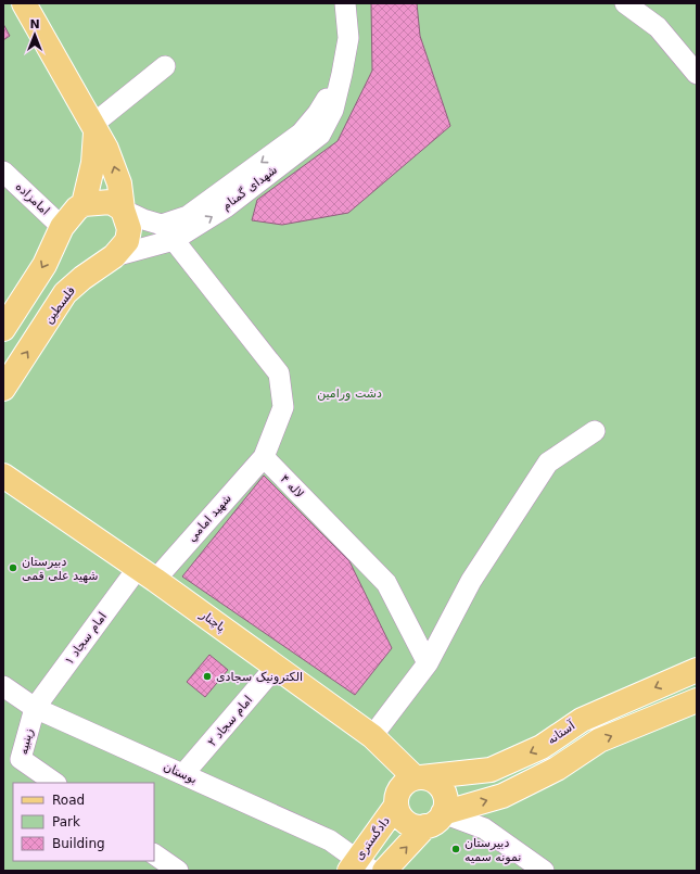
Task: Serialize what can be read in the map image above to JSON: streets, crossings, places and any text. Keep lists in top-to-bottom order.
{
  "streets": {
    "main road": [
      "فلسطین",
      "پاچنار",
      "آستانه",
      "دادگستری"
    ],
    "street": [
      "شهدای گمنام",
      "امامزاده",
      "لاله ۴",
      "شهيد امامي",
      "امام سجاد ۱",
      "امام سجاد ۲",
      "زينبيه",
      "بوستان"
    ]
  },
  "crossings": [
    ["شهدای گمنام", "فلسطین"],
    ["لاله ۴", "شهيد امامي"],
    ["شهيد امامي", "پاچنار"],
    ["شهيد امامي", "امام سجاد ۱"],
    ["پاچنار", "امام سجاد ۱"],
    ["پاچنار", "امام سجاد ۲"],
    ["پاچنار", "آستانه"],
    ["پاچنار", "دادگستری"],
    ["امام سجاد ۱", "زينبيه"],
    ["امام سجاد ۱", "بوستان"],
    ["امام سجاد ۲", "بوستان"],
    ["آستانه", "دادگستری"],
    ["زينبيه", "بوستان"],
    ["بوستان", "دادگستری"]
  ],
  "parks": ["دشت ورامین"],
  "places": ["دبیرستان شهید علی قمی", "الکترونیک سجادی", "دبیرستان نمونه سمیه"],
  "legend": ["Road", "Park", "Building"],
  "north": "top"
}
